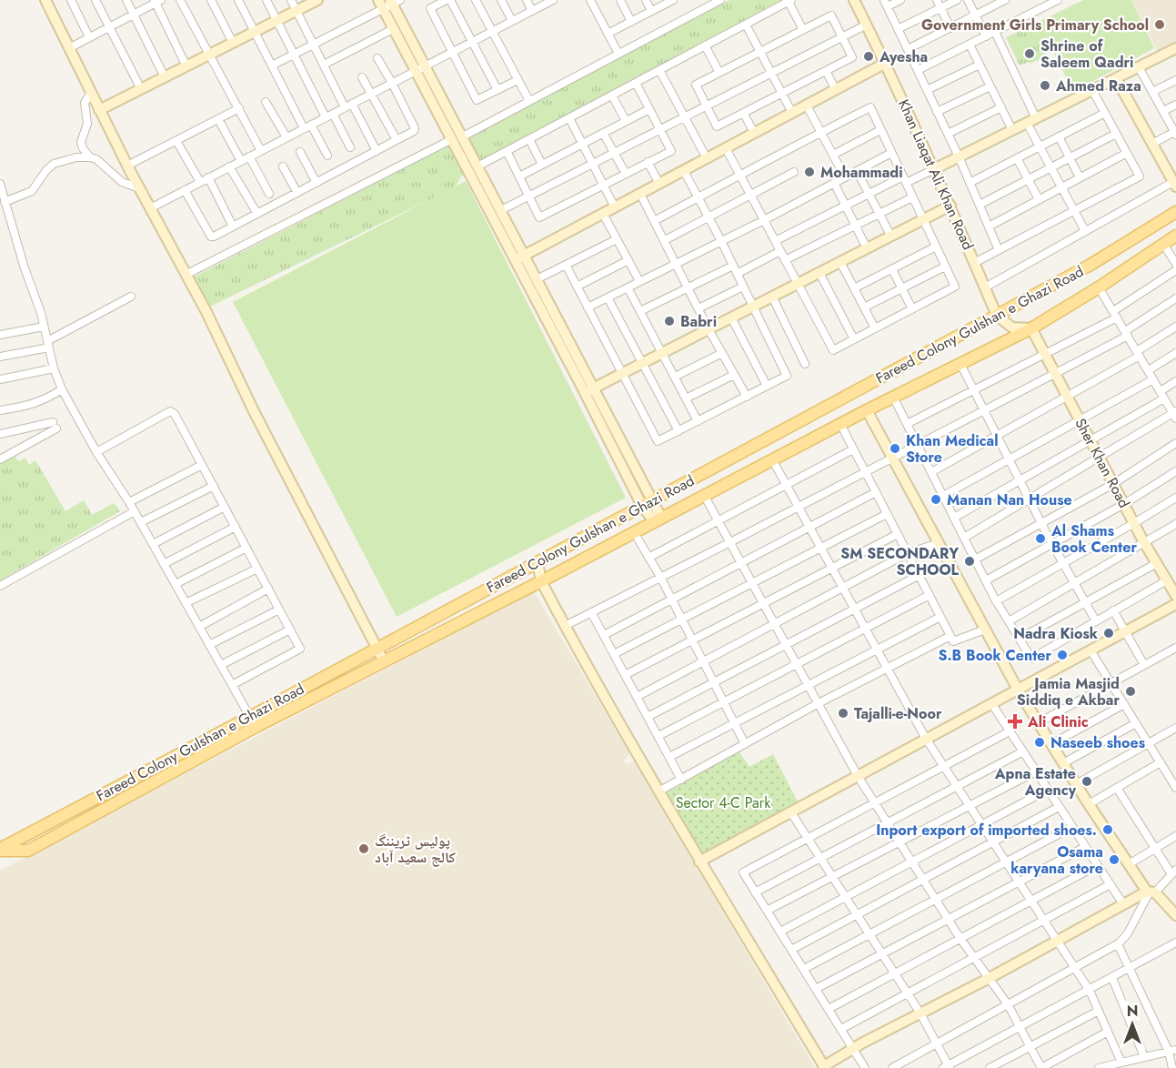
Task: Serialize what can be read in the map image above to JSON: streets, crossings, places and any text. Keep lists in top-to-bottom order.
{
  "streets": {
    "main road": ["Fareed Colony Gulshan e Ghazi Road"],
    "street": ["Khan Liaqat Ali Khan Road", "Sher Khan Road"]
  },
  "crossings": [
    ["Khan Liaqat Ali Khan Road", "Fareed Colony Gulshan e Ghazi Road"],
    ["Fareed Colony Gulshan e Ghazi Road", "Sher Khan Road"]
  ],
  "parks": ["Sector 4-C Park"],
  "places": {
    "other": [
      "Government Girls Primary School",
      "Shrine of Saleem Qadri",
      "Ayesha",
      "Ahmed Raza",
      "Mohammadi",
      "Babri",
      "Khan Medical Store",
      "Manan Nan House",
      "Al Shams Book Center",
      "SM SECONDARY SCHOOL",
      "Nadra Kiosk",
      "S.B Book Center",
      "Jamia Masjid Siddiq e Akbar",
      "Tajalli-e-Noor",
      "Naseeb shoes",
      "Apna Estate Agency",
      "Inport export of imported shoes.",
      "پولیس ٹریننگ کالج سعید آباد",
      "Osama karyana store"
    ],
    "health": ["Ali Clinic"]
  },
  "north": "top"
}
